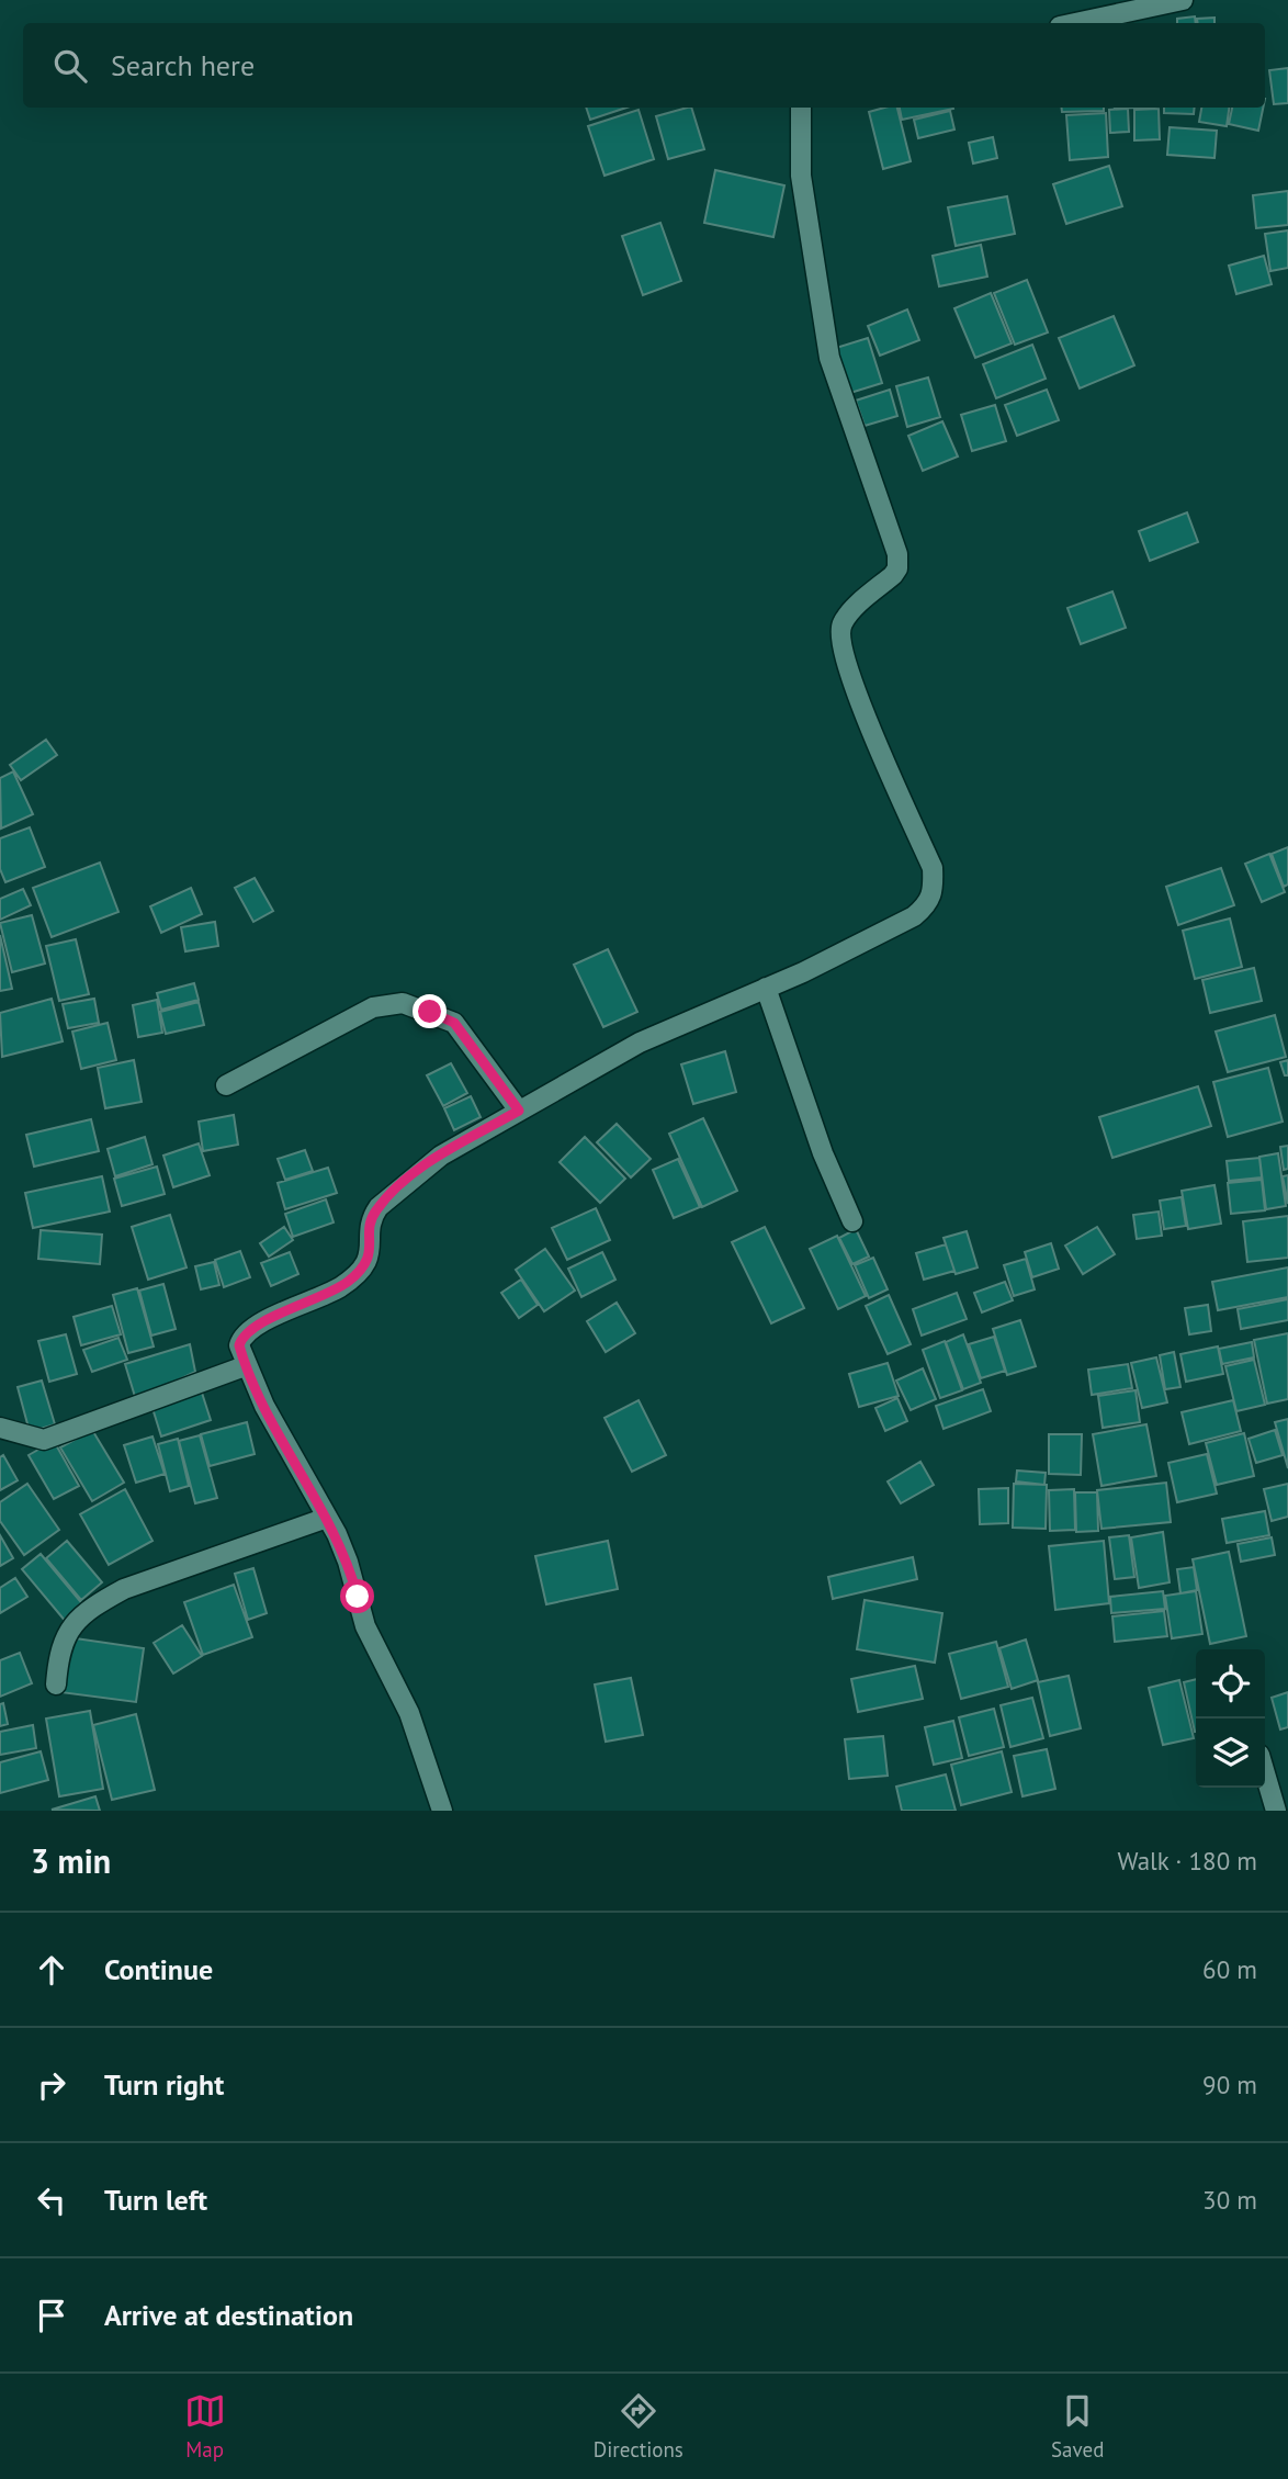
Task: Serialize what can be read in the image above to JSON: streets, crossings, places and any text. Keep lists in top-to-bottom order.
{
  "page": {
    "search": "Search here",
    "heading": ["3 min", "Walk · 180 m"],
    "list": [
      ["Continue", "60 m"],
      ["Turn right", "90 m"],
      ["Turn left", "30 m"],
      "Arrive at destination"
    ],
    "nav": ["Map", "Directions", "Saved"]
  }
}
